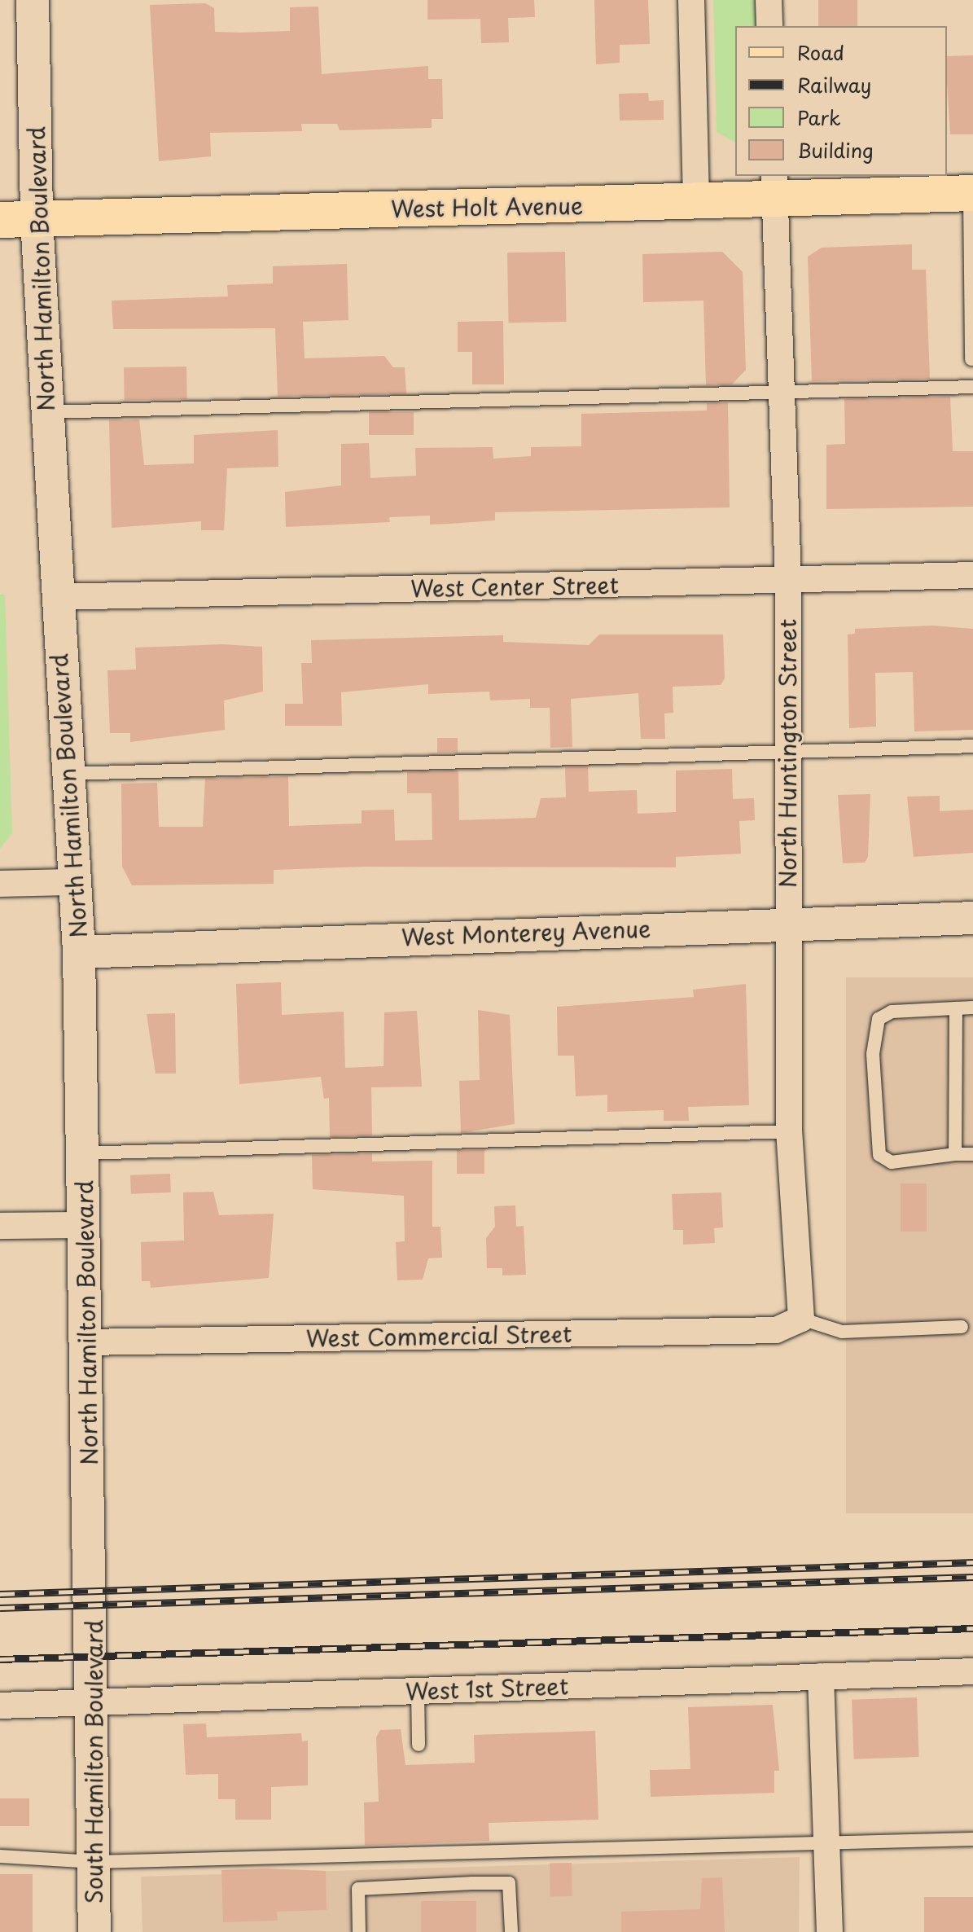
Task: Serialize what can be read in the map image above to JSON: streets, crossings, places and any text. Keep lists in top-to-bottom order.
{
  "streets": {
    "main road": ["West Holt Avenue"],
    "street": [
      "North Hamilton Boulevard",
      "West Center Street",
      "North Huntington Street",
      "West Monterey Avenue",
      "West Commercial Street",
      "West 1st Street",
      "South Hamilton Boulevard"
    ]
  },
  "crossings": [
    ["West Holt Avenue", "North Hamilton Boulevard"],
    ["West Holt Avenue", "North Huntington Street"],
    ["North Hamilton Boulevard", "West Center Street"],
    ["North Hamilton Boulevard", "West Monterey Avenue"],
    ["North Hamilton Boulevard", "West Commercial Street"],
    ["North Hamilton Boulevard", "South Hamilton Boulevard"],
    ["West Center Street", "North Huntington Street"],
    ["North Huntington Street", "West Monterey Avenue"],
    ["North Huntington Street", "West Commercial Street"],
    ["West 1st Street", "South Hamilton Boulevard"]
  ],
  "legend": [
    "Road",
    "Railway",
    "Park",
    "Building"
  ]
}
